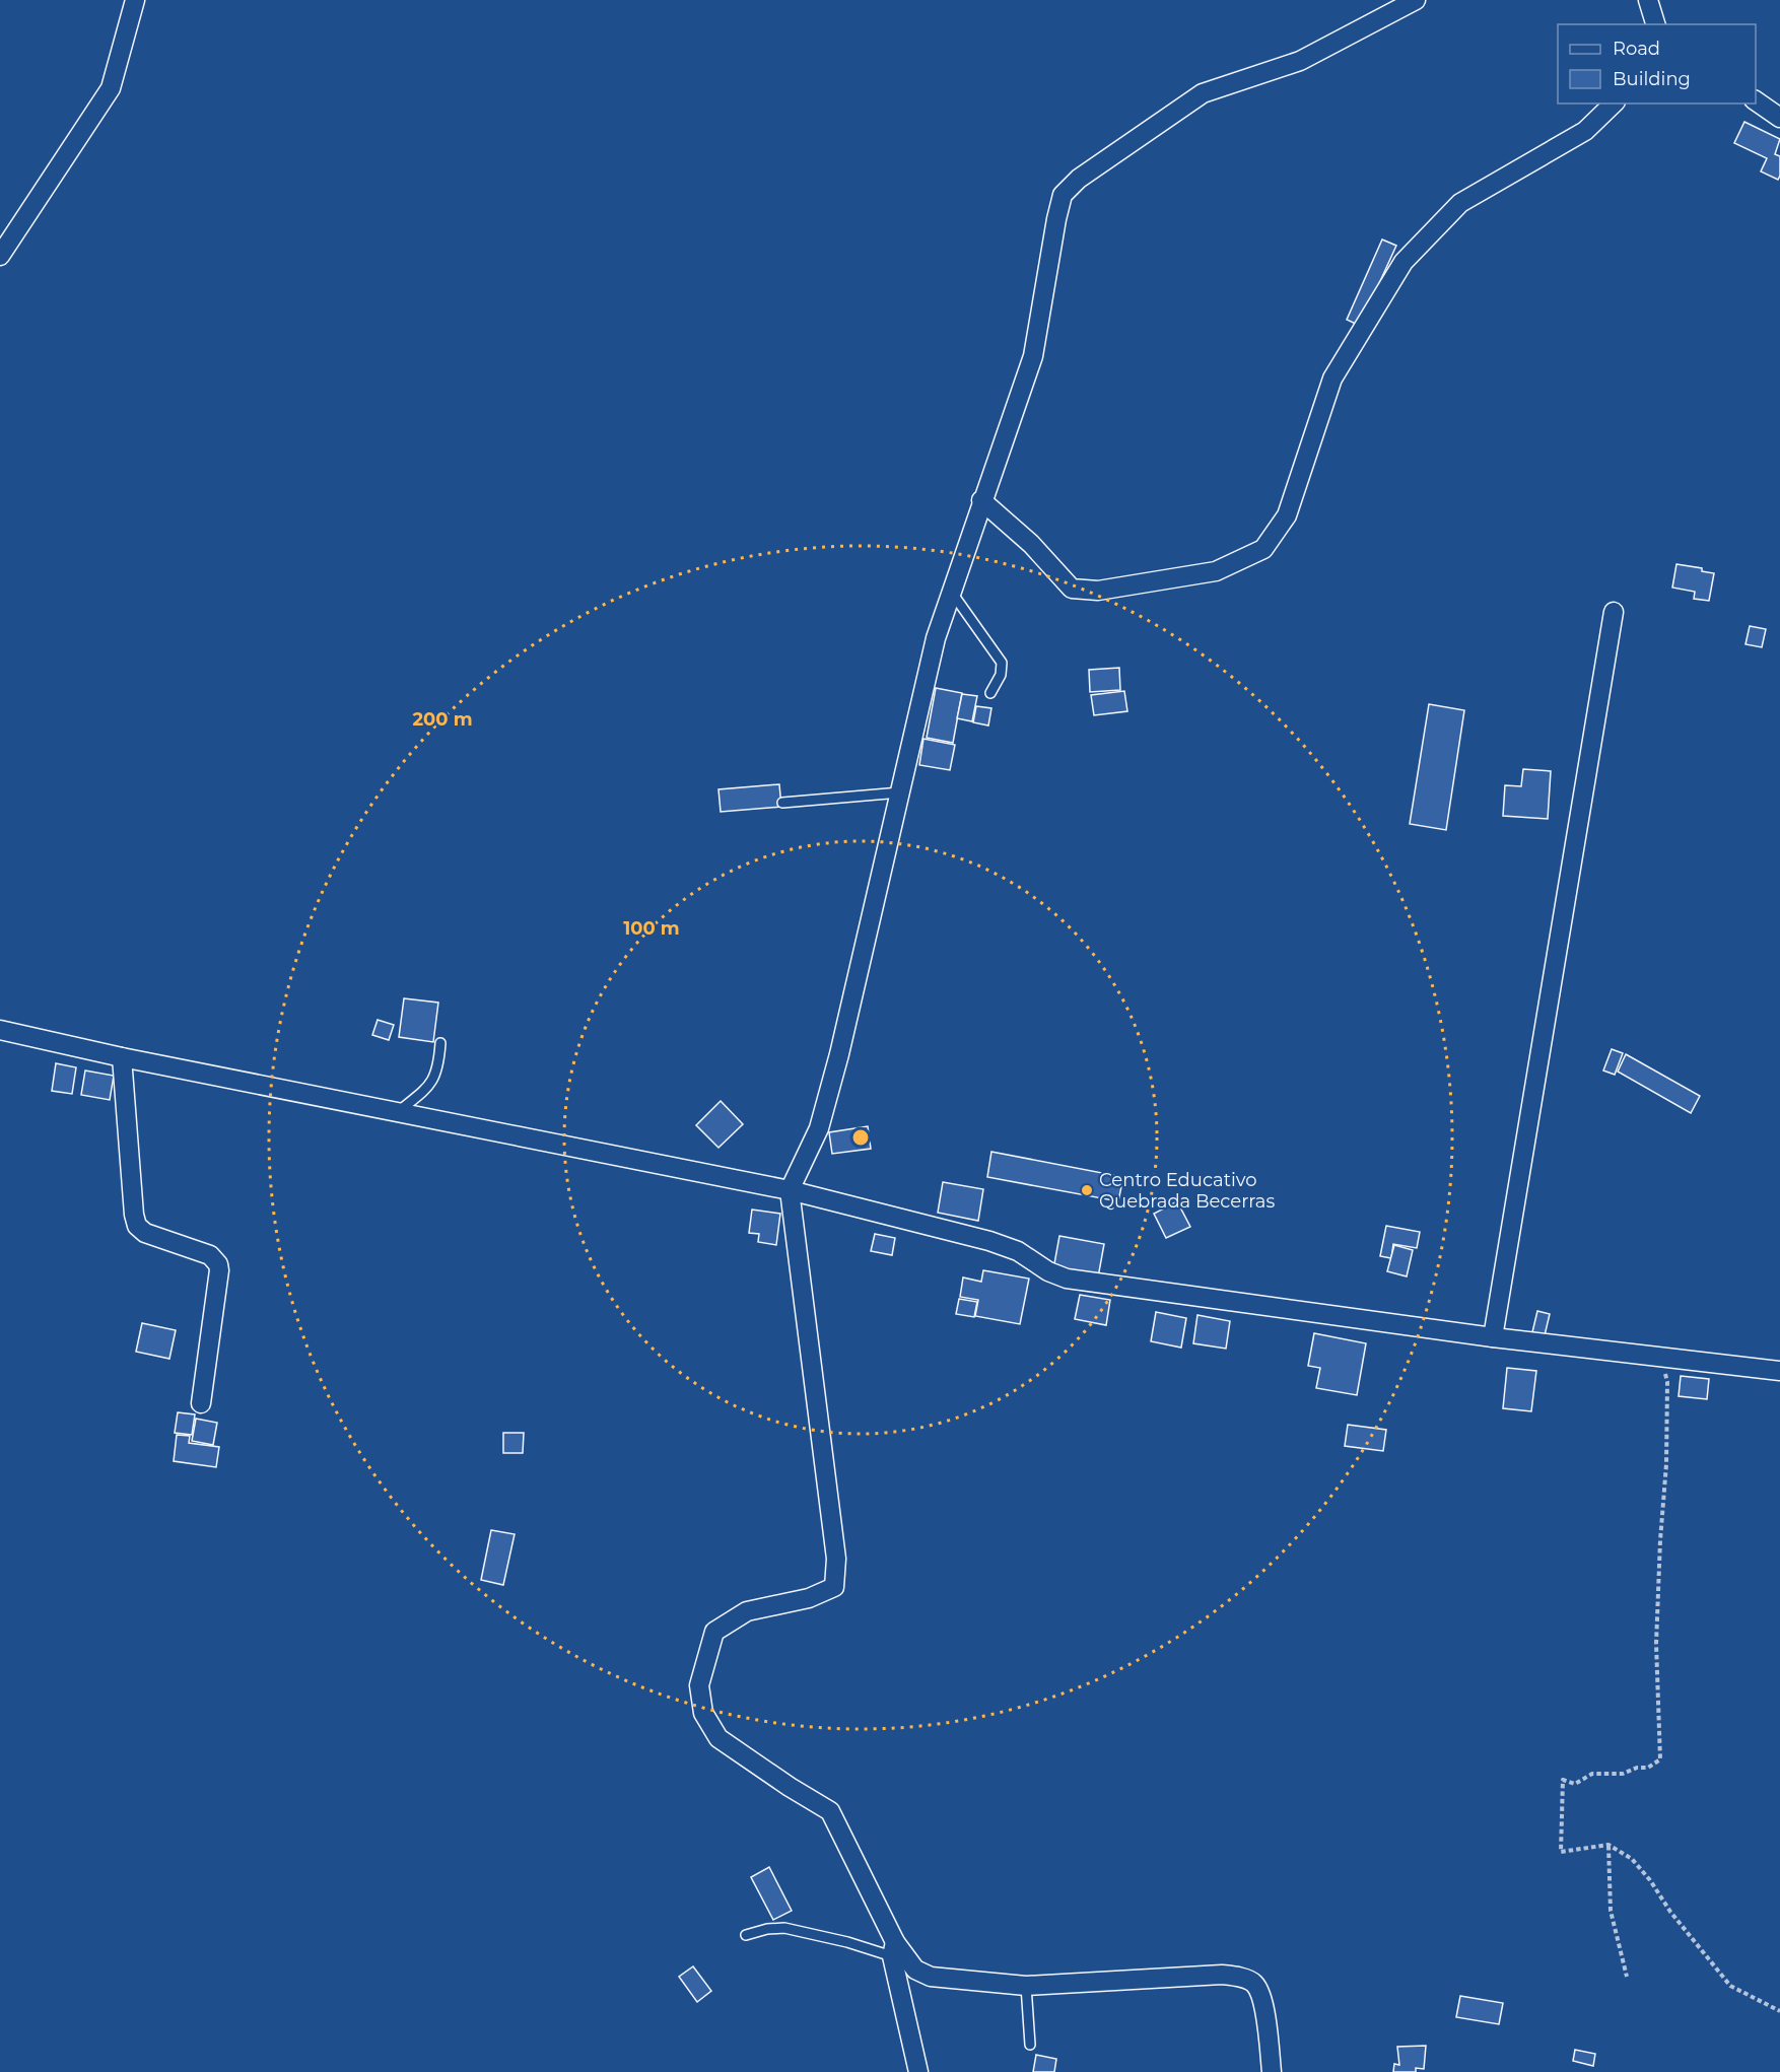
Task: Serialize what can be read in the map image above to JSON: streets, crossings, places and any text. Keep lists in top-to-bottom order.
{
  "places": ["Centro Educativo Quebrada Becerras"],
  "legend": ["Road", "Building"],
  "rings": ["200 m", "100 m"]
}
